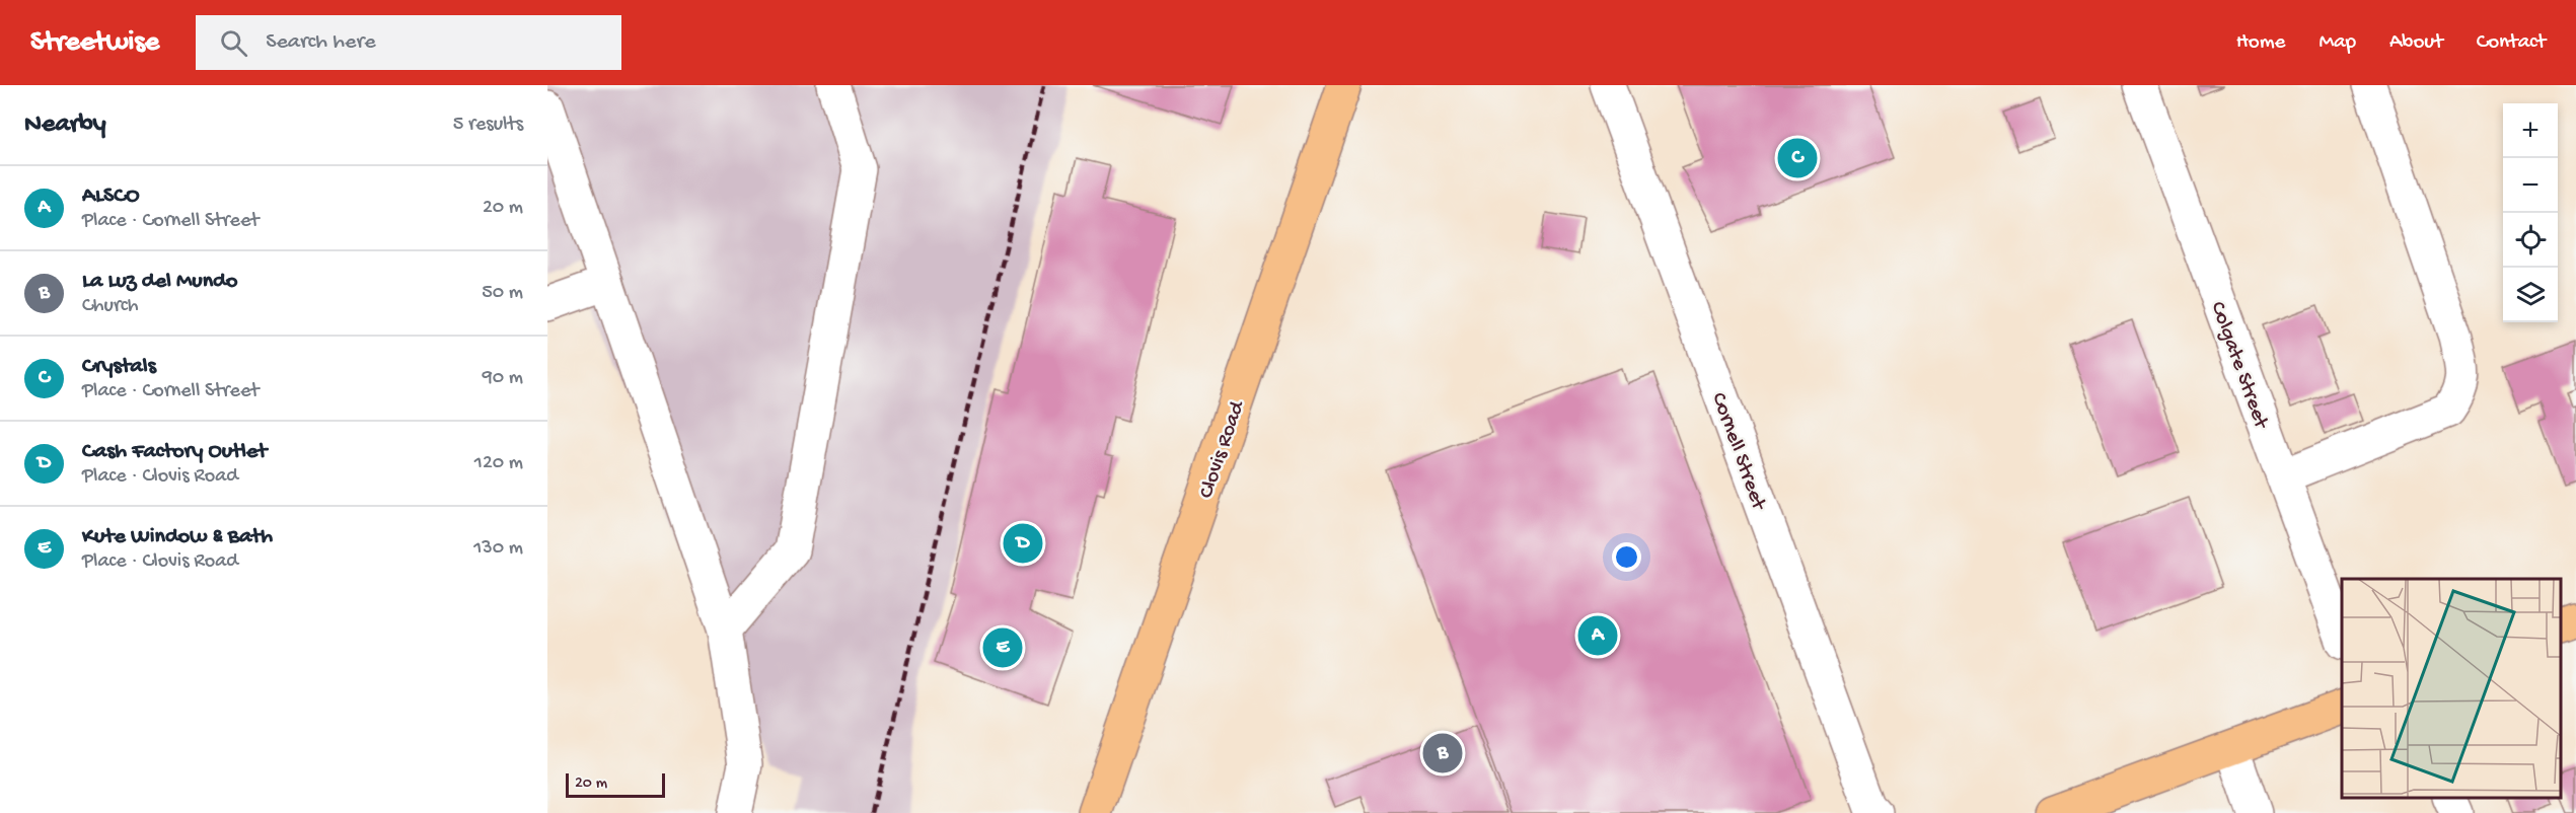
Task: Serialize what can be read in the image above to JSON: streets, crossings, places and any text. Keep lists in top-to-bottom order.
{
  "streets": {
    "main road": ["Clovis Road"],
    "street": ["Colgate Street", "Cornell Street"]
  },
  "scale_bar": "20 m",
  "page": {
    "header": "Streetwise",
    "search": "Search here",
    "nav": [
      "Home",
      "Map",
      "About",
      "Contact"
    ],
    "heading": ["Nearby", "5 results"],
    "map_buttons": ["+", "−"],
    "pins": [
      "C",
      "D",
      "A",
      "E",
      "B"
    ],
    "list": [
      {
        "mark": "A",
        "name": "ALSCO",
        "note": "Place · Cornell Street",
        "value": "20 m"
      },
      {
        "mark": "B",
        "name": "La Luz del Mundo",
        "note": "Church",
        "value": "50 m"
      },
      {
        "mark": "C",
        "name": "Crystals",
        "note": "Place · Cornell Street",
        "value": "90 m"
      },
      {
        "mark": "D",
        "name": "Cash Factory Outlet",
        "note": "Place · Clovis Road",
        "value": "120 m"
      },
      {
        "mark": "E",
        "name": "Kute Window & Bath",
        "note": "Place · Clovis Road",
        "value": "130 m"
      }
    ],
    "scale": "20 m"
  }
}
